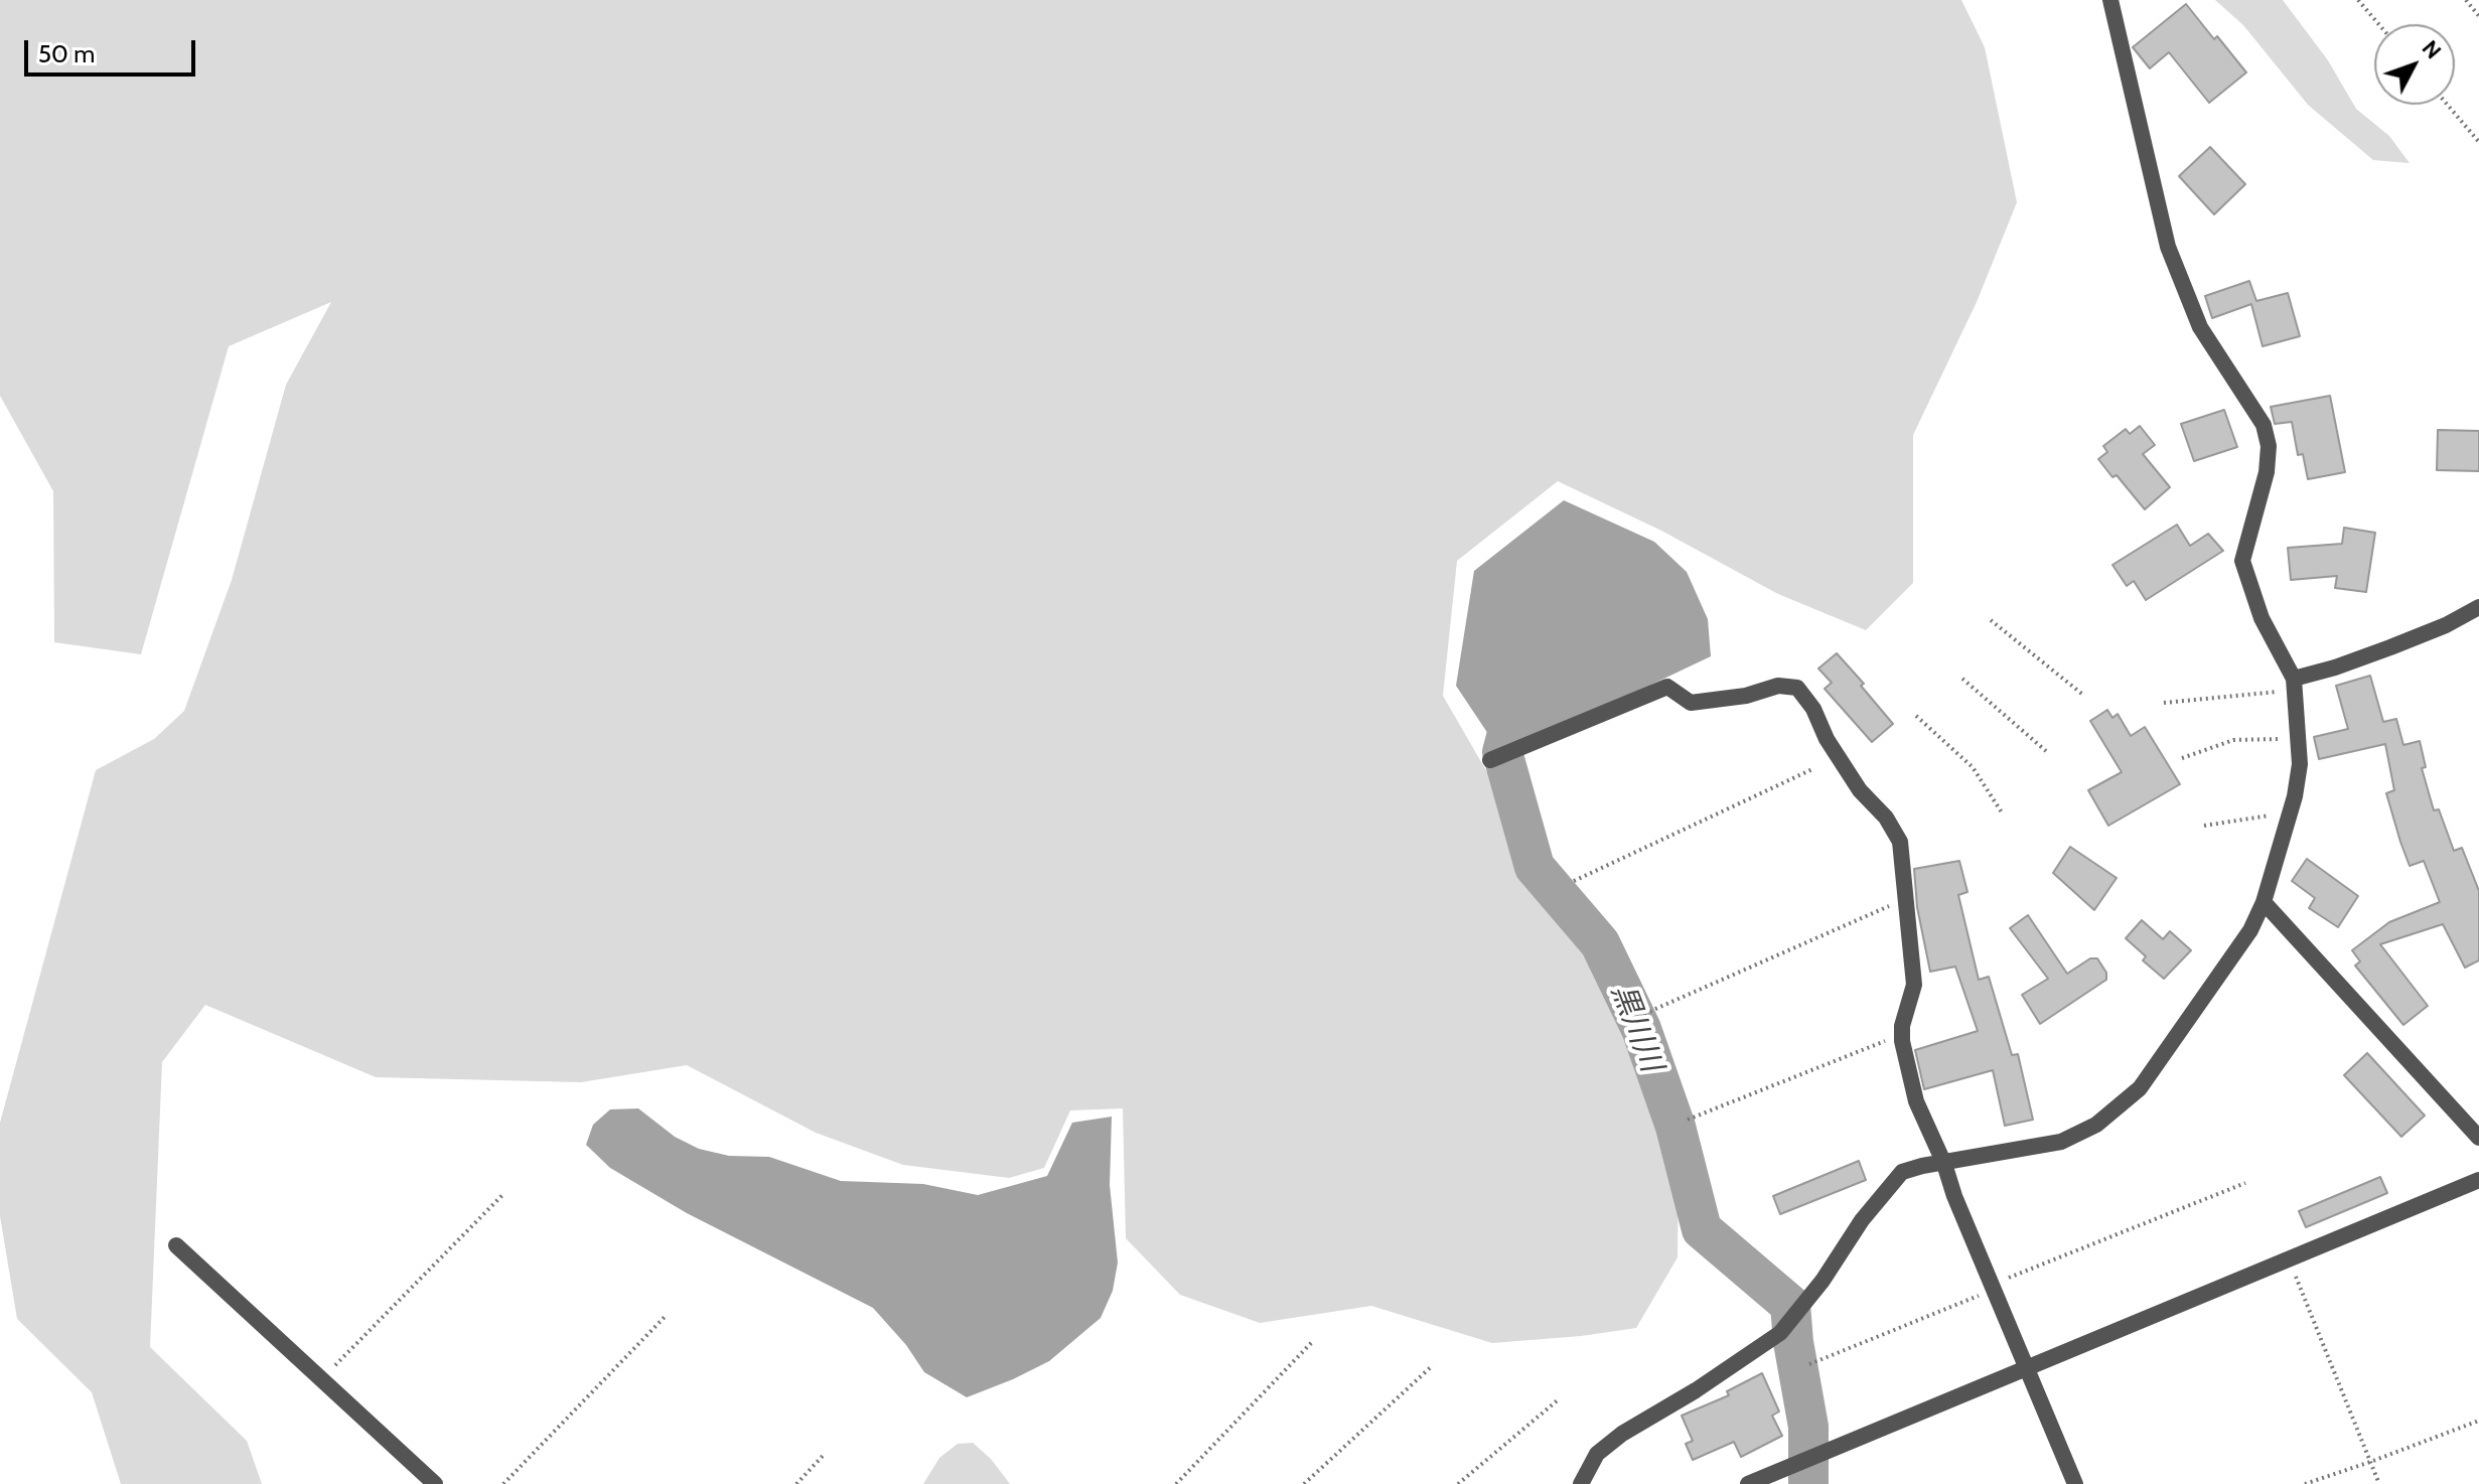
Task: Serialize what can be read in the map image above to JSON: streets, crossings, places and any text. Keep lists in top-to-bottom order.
{
  "water": ["黒川川"],
  "scale_bar": "50 m",
  "north": "top right"
}
